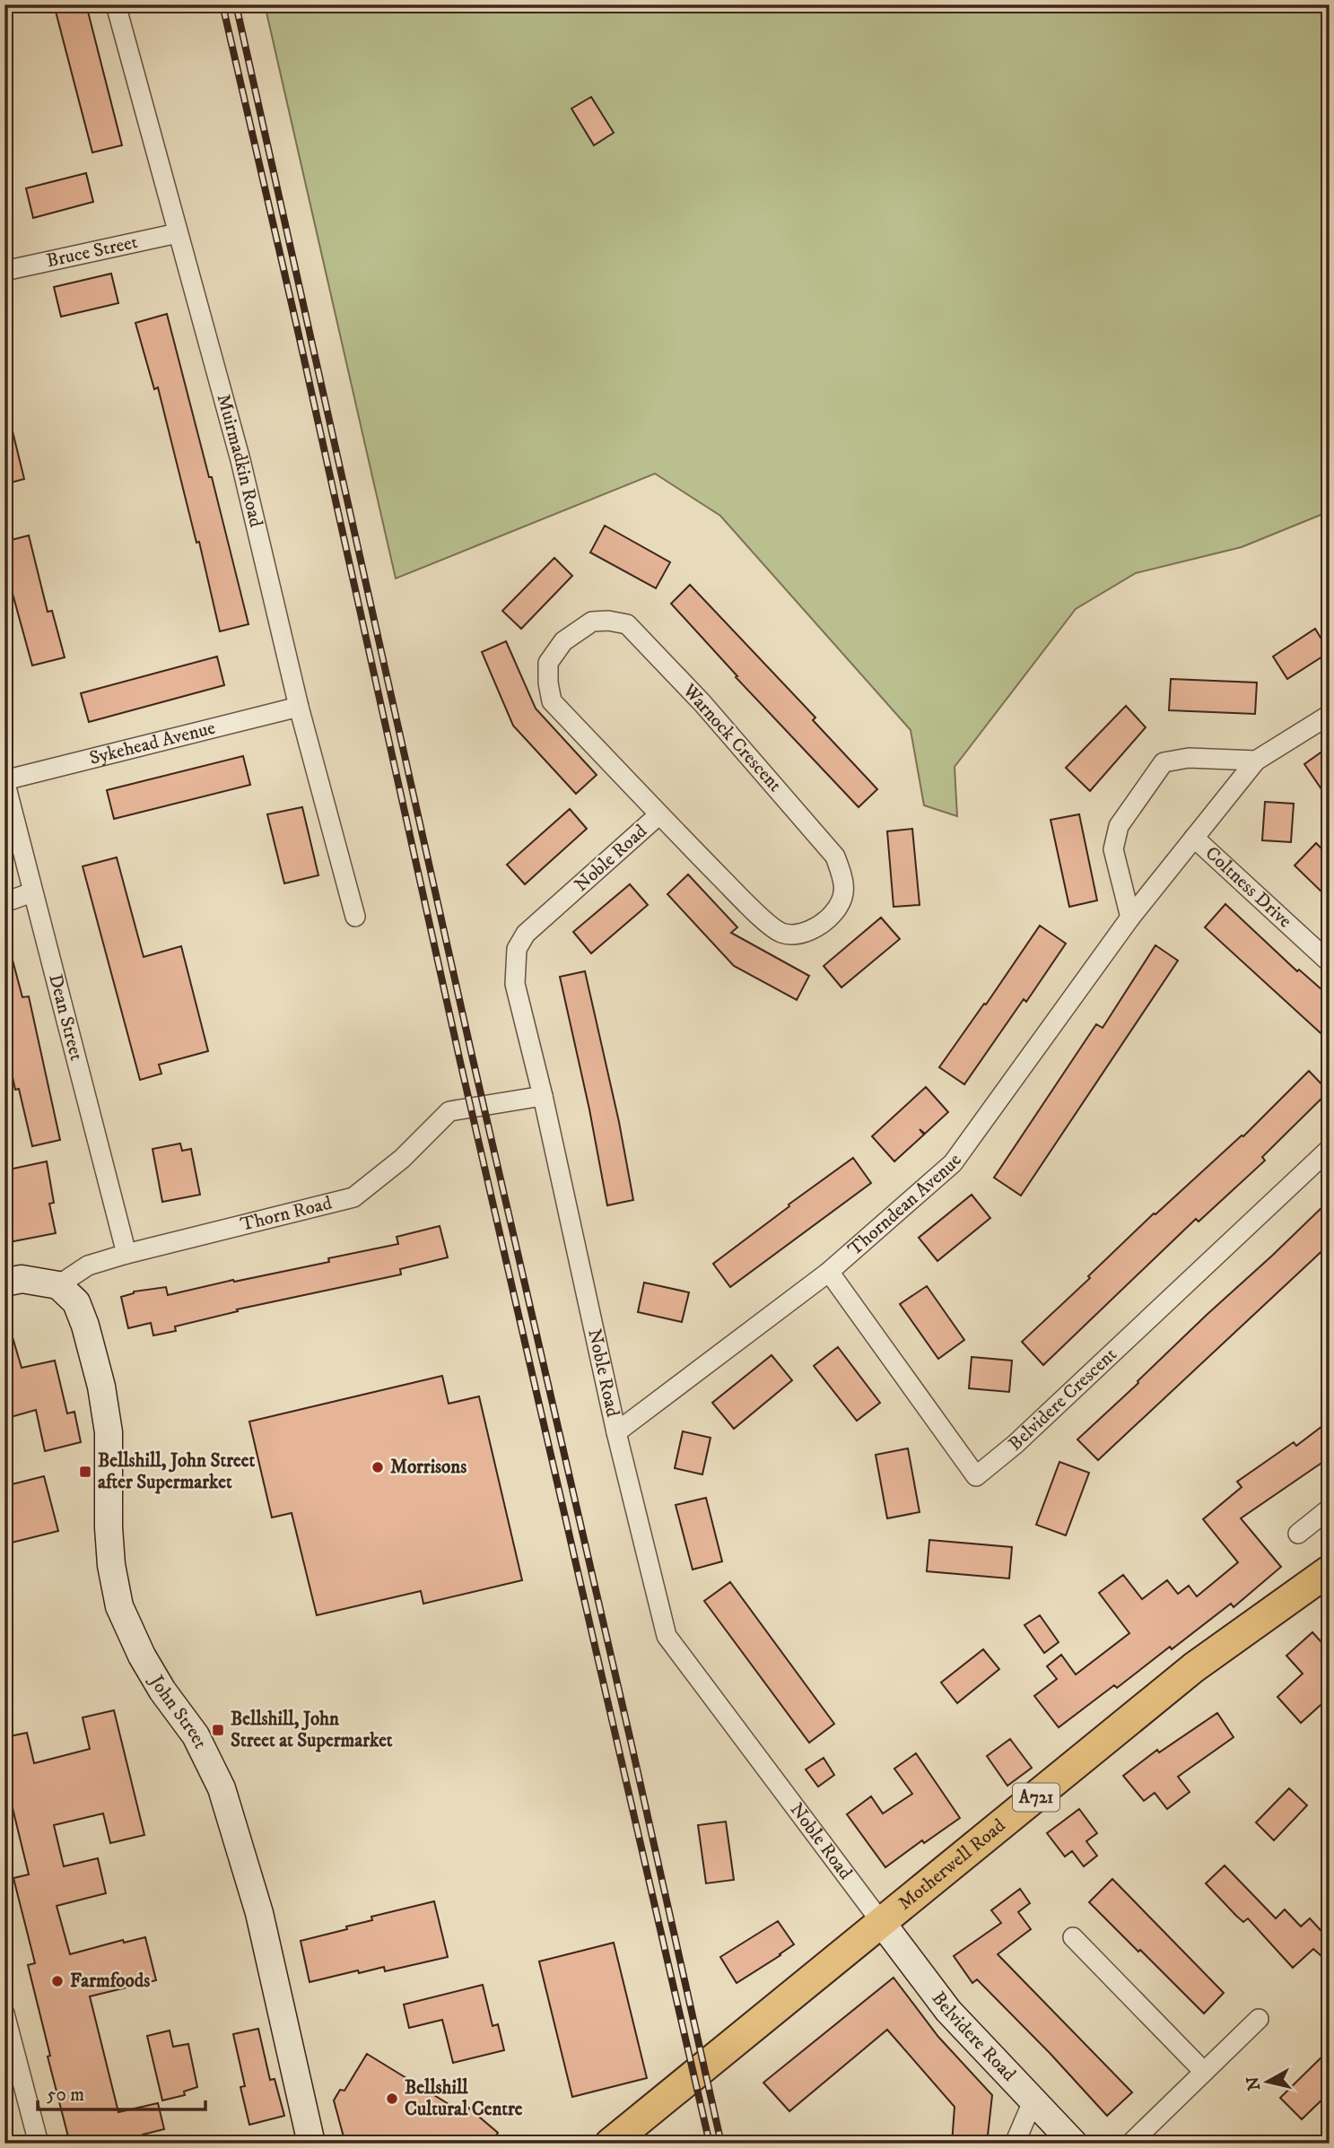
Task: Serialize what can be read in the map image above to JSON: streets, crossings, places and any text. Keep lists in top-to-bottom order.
{
  "streets": {
    "main road": ["A721", "Motherwell Road"],
    "street": [
      "Bruce Street",
      "Muirmadkin Road",
      "Warnock Crescent",
      "Sykehead Avenue",
      "Noble Road",
      "Coltness Drive",
      "Dean Street",
      "Thorndean Avenue",
      "Thorn Road",
      "Belvidere Crescent",
      "John Street",
      "Belvidere Road"
    ]
  },
  "crossings": [
    ["Bruce Street", "Muirmadkin Road"],
    ["Muirmadkin Road", "Sykehead Avenue"],
    ["Warnock Crescent", "Noble Road"],
    ["Sykehead Avenue", "Dean Street"],
    ["Noble Road", "Thorndean Avenue"],
    ["Noble Road", "Thorn Road"],
    ["Noble Road", "Motherwell Road"],
    ["Noble Road", "Belvidere Road"],
    ["Coltness Drive", "Thorndean Avenue"],
    ["Dean Street", "Thorn Road"],
    ["Thorndean Avenue", "Belvidere Crescent"],
    ["Thorn Road", "John Street"],
    ["Motherwell Road", "Belvidere Road"]
  ],
  "places": {
    "other": ["Morrisons", "Farmfoods", "Bellshill Cultural Centre"],
    "transit": ["Bellshill, John Street after Supermarket", "Bellshill, John Street at Supermarket"]
  },
  "scale_bar": "50 m",
  "north": "left"
}
